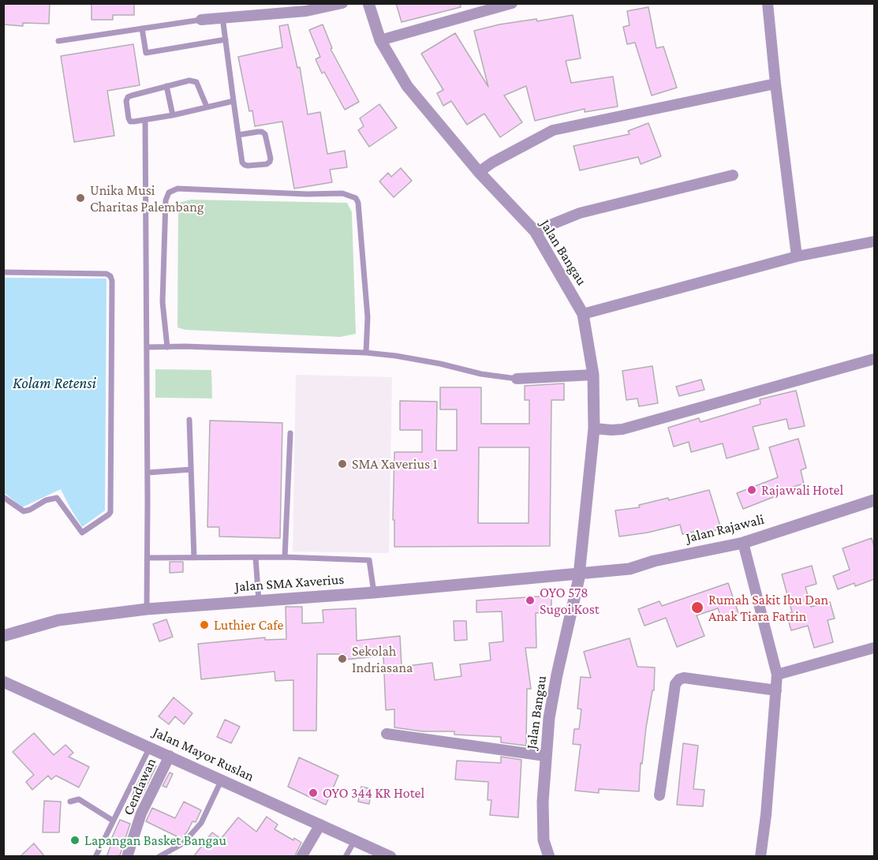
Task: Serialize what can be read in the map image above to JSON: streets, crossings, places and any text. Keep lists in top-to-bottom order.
{
  "streets": {
    "street": [
      "Jalan Bangau",
      "Jalan Rajawali",
      "Jalan SMA Xaverius",
      "Jalan Mayor Ruslan",
      "Cendawan"
    ]
  },
  "crossings": [
    ["Jalan Bangau", "Jalan Rajawali"],
    ["Jalan Bangau", "Jalan SMA Xaverius"],
    ["Jalan Rajawali", "Jalan SMA Xaverius"],
    ["Jalan Mayor Ruslan", "Cendawan"]
  ],
  "water": ["Kolam Retensi"],
  "places": [
    "Unika Musi Charitas Palembang",
    "SMA Xaverius 1",
    "Rajawali Hotel",
    "OYO 578 Sugoi Kost",
    "Rumah Sakit Ibu Dan Anak Tiara Fatrin",
    "Luthier Cafe",
    "Sekolah Indriasana",
    "OYO 344 KR Hotel",
    "Lapangan Basket Bangau"
  ]
}
